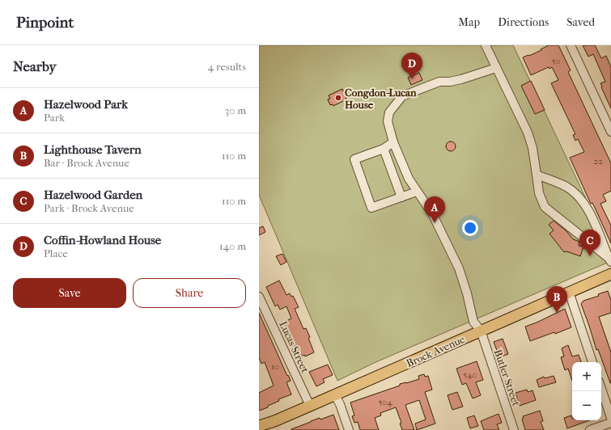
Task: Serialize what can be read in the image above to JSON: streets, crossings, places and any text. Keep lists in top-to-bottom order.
{
  "streets": {
    "main road": ["Brock Avenue"],
    "street": ["Lucas Street", "Butler Street"]
  },
  "crossings": [
    ["Lucas Street", "Brock Avenue"],
    ["Brock Avenue", "Butler Street"]
  ],
  "places": ["Congdon-Lucan House"],
  "house_numbers": [
    "50",
    "22",
    "10",
    "540",
    "504"
  ],
  "page": {
    "header": "Pinpoint",
    "nav": ["Map", "Directions", "Saved"],
    "heading": ["Nearby", "4 results"],
    "pins": [
      "D",
      "A",
      "C",
      "B"
    ],
    "list": [
      {
        "mark": "A",
        "name": "Hazelwood Park",
        "note": "Park",
        "value": "30 m"
      },
      {
        "mark": "B",
        "name": "Lighthouse Tavern",
        "note": "Bar · Brock Avenue",
        "value": "110 m"
      },
      {
        "mark": "C",
        "name": "Hazelwood Garden",
        "note": "Park · Brock Avenue",
        "value": "110 m"
      },
      {
        "mark": "D",
        "name": "Coffin-Howland House",
        "note": "Place",
        "value": "140 m"
      }
    ],
    "buttons": ["Save", "Share"],
    "map_buttons": ["+", "−"]
  }
}
